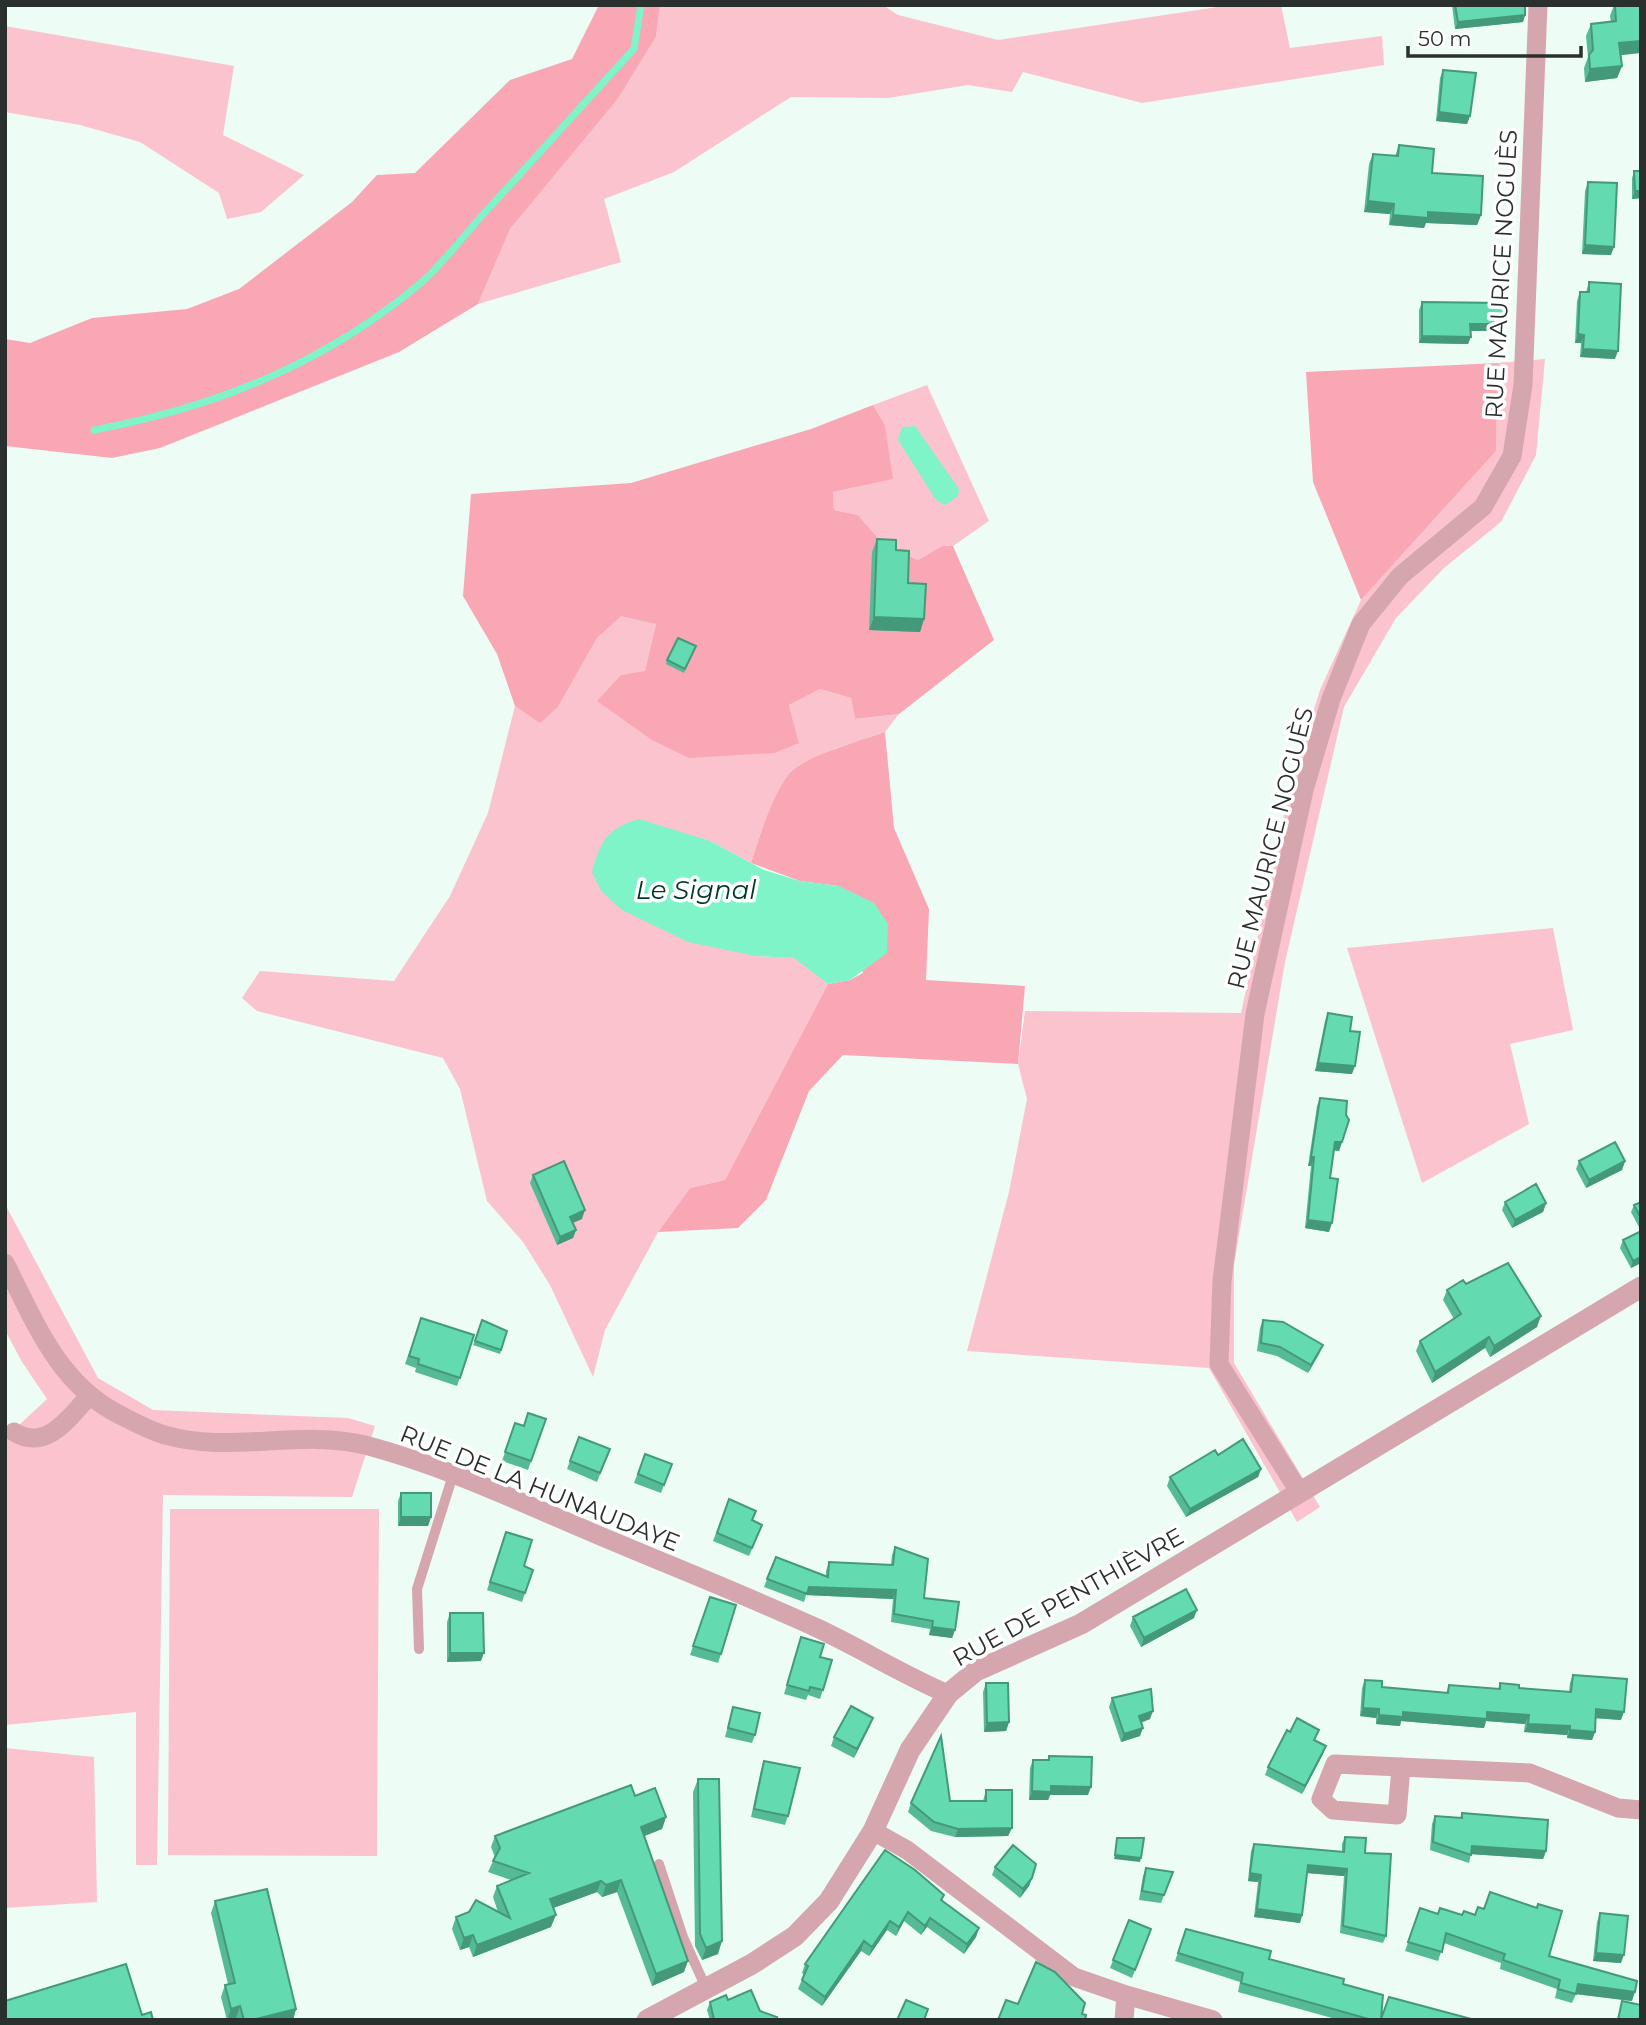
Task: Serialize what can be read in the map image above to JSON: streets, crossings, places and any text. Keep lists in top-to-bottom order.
{
  "streets": {
    "street": ["RUE MAURICE NOGUÈS", "RUE DE LA HUNAUDAYE", "RUE DE PENTHIÈVRE"]
  },
  "crossings": [
    ["RUE MAURICE NOGUÈS", "RUE DE PENTHIÈVRE"],
    ["RUE DE LA HUNAUDAYE", "RUE DE PENTHIÈVRE"]
  ],
  "water": ["Le Signal"],
  "scale_bar": "50 m"
}
